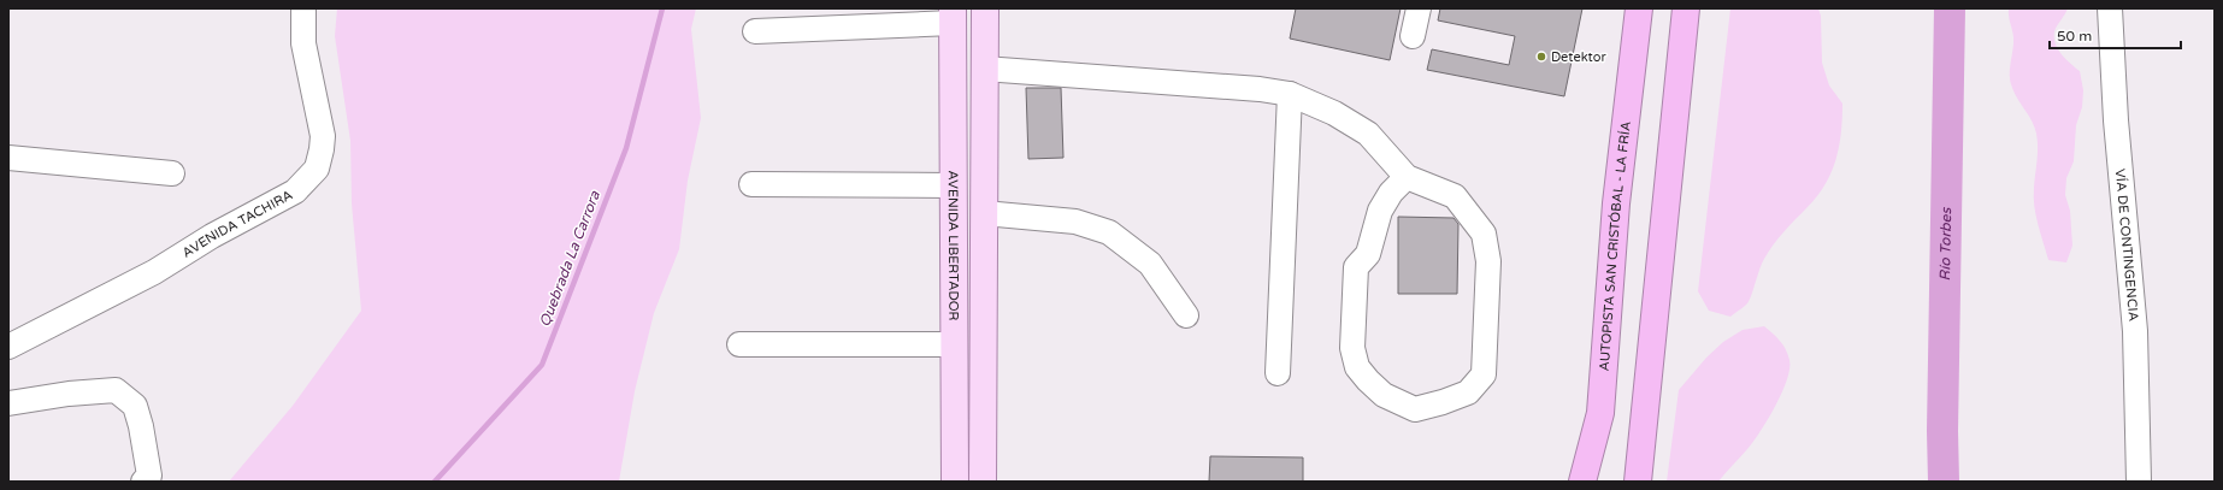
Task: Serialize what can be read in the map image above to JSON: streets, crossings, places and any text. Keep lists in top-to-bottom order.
{
  "streets": {
    "highway": ["AUTOPISTA SAN CRISTÓBAL - LA FRÍA"],
    "main road": ["AVENIDA LIBERTADOR"],
    "street": ["AVENIDA TACHIRA", "VÍA DE CONTINGENCIA"]
  },
  "water": ["Río Torbes", "Quebrada La Carrora"],
  "places": ["Detektor"],
  "scale_bar": "50 m"
}
